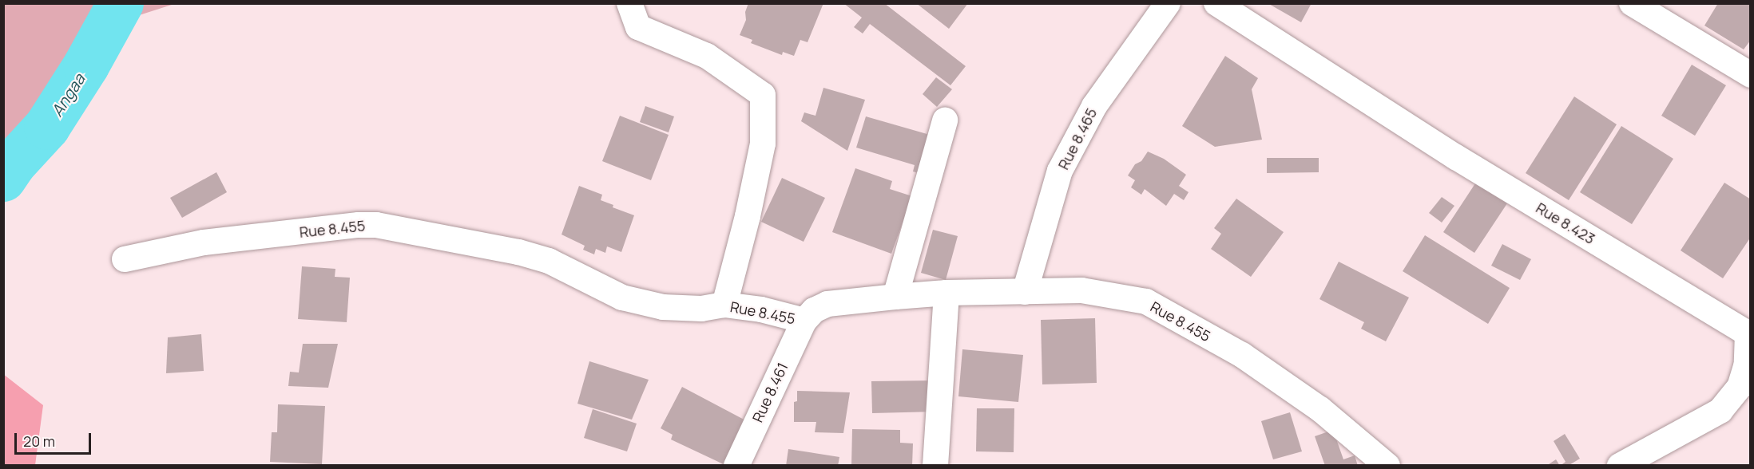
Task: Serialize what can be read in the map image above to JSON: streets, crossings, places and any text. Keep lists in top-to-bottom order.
{
  "streets": {
    "street": [
      "Rue 8.465",
      "Rue 8.423",
      "Rue 8.455",
      "Rue 8.461"
    ]
  },
  "crossings": [
    ["Rue 8.465", "Rue 8.455"],
    ["Rue 8.455", "Rue 8.461"]
  ],
  "water": ["Angaa"],
  "scale_bar": "20 m"
}
